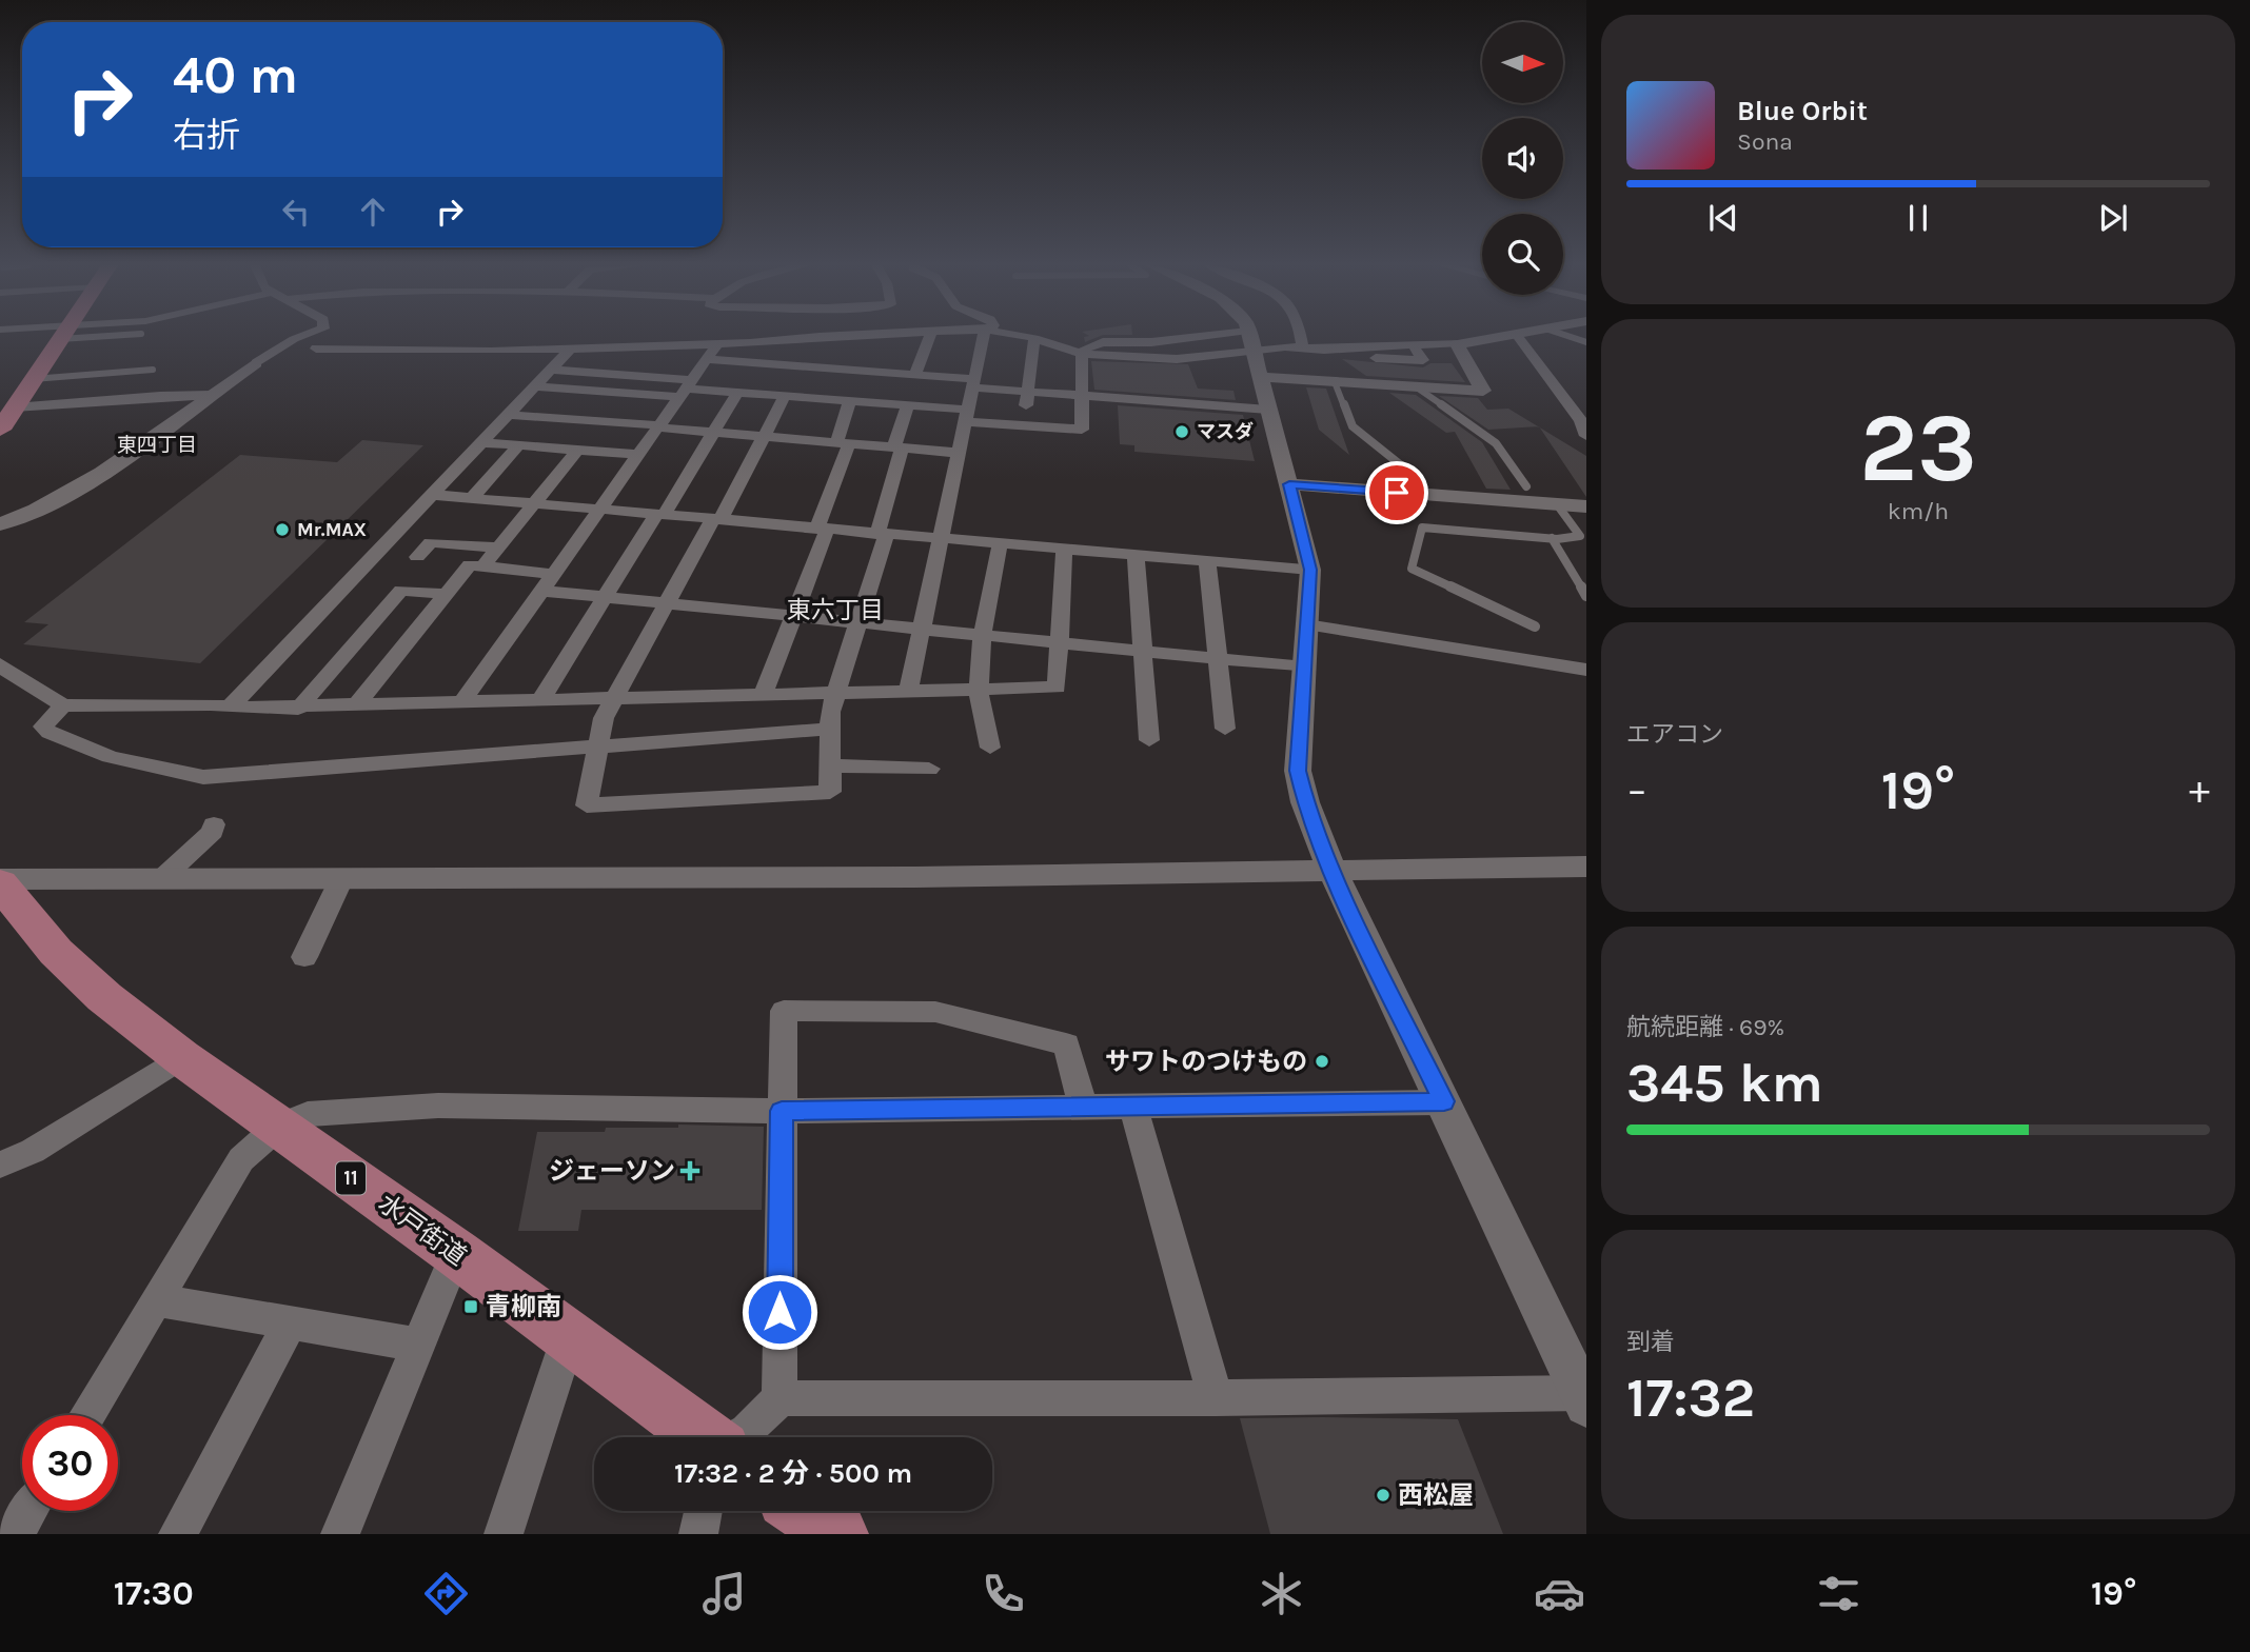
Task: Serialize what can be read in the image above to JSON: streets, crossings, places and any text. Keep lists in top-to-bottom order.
{
  "streets": {
    "main road": ["11", "水戸街道"]
  },
  "districts": ["東四丁目", "東六丁目"],
  "places": {
    "other": [
      "マスダ",
      "Mr.MAX",
      "サワトのつけもの",
      "西松屋"
    ],
    "health": ["ジェーソン"],
    "transit": ["青柳南"]
  },
  "north": "right",
  "page": {
    "turn": ["40 m", "右折"],
    "song": ["Blue Orbit", "Sona"],
    "tile": [
      ["23", "km/h"],
      "エアコン",
      ["航続距離 · 69%", "345 km"],
      ["到着", "17:32"]
    ],
    "heat": ["−", "19°", "+"],
    "limit": "30",
    "trip": "17:32 · 2 分 · 500 m",
    "tabs": ["17:30", "19°"]
  }
}
